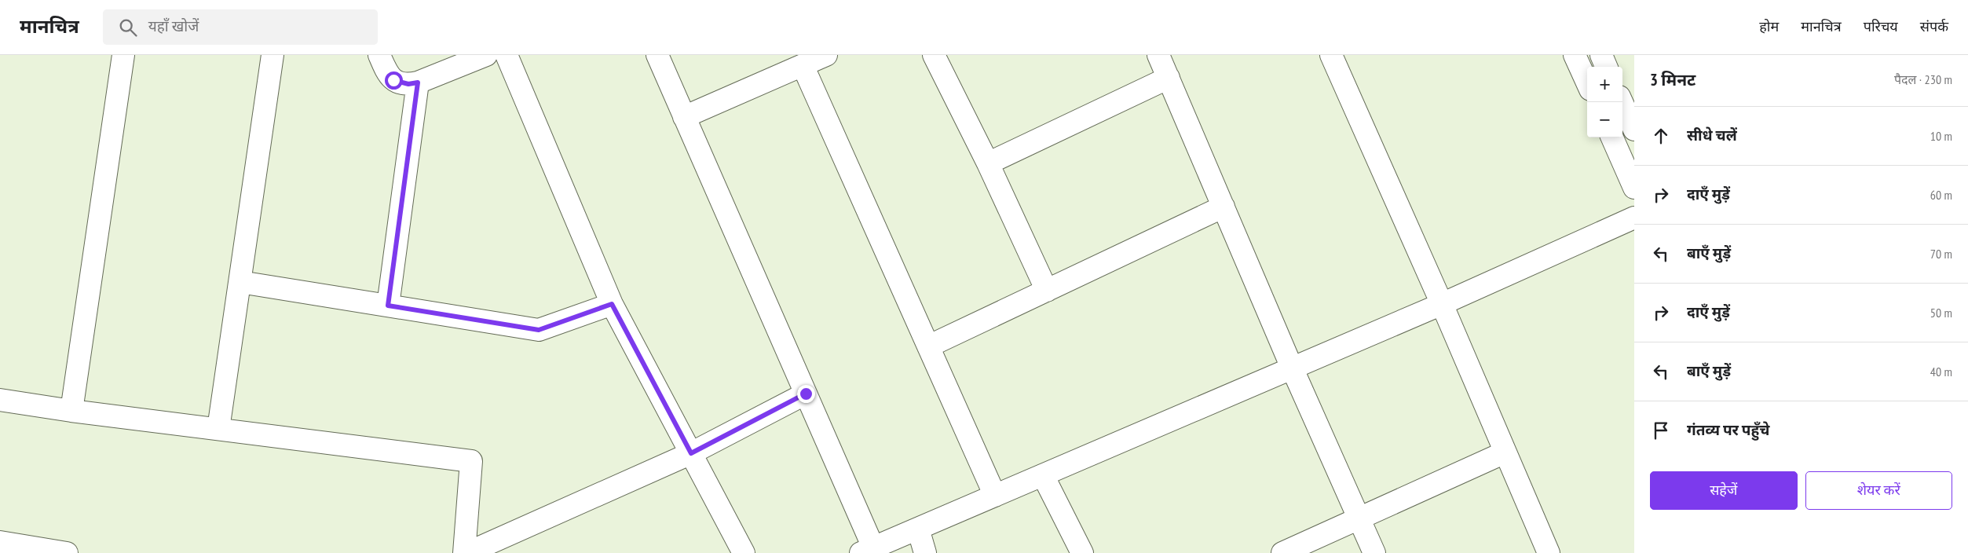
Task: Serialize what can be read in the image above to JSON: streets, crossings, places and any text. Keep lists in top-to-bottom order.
{
  "page": {
    "header": "मानचित्र",
    "search": "यहाँ खोजें",
    "nav": [
      "होम",
      "मानचित्र",
      "परिचय",
      "संपर्क"
    ],
    "heading": ["3 मिनट", "पैदल · 230 m"],
    "map_buttons": ["+", "−"],
    "list": [
      ["सीधे चलें", "10 m"],
      ["दाएँ मुड़ें", "60 m"],
      ["बाएँ मुड़ें", "70 m"],
      ["दाएँ मुड़ें", "50 m"],
      ["बाएँ मुड़ें", "40 m"],
      "गंतव्य पर पहुँचे"
    ],
    "buttons": ["सहेजें", "शेयर करें"]
  }
}
